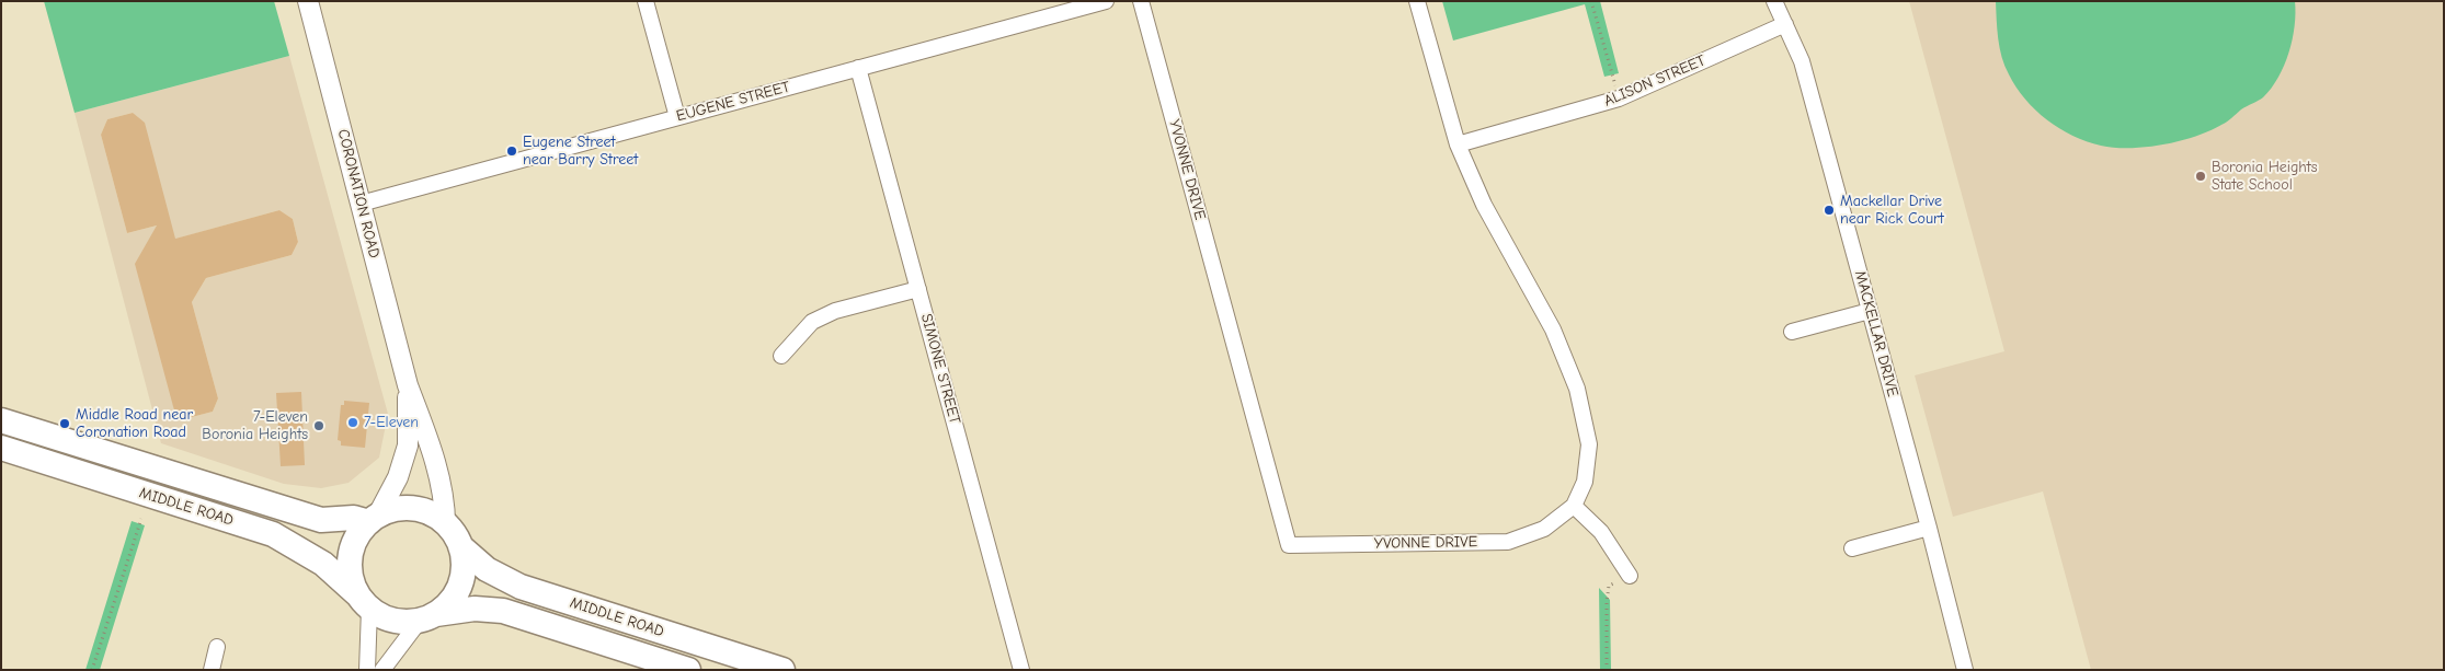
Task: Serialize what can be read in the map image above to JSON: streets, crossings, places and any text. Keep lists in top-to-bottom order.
{
  "streets": {
    "main road": ["MIDDLE ROAD"],
    "street": [
      "ALISON STREET",
      "EUGENE STREET",
      "YVONNE DRIVE",
      "CORONATION ROAD",
      "MACKELLAR DRIVE",
      "SIMONE STREET"
    ]
  },
  "crossings": [
    ["ALISON STREET", "YVONNE DRIVE"],
    ["ALISON STREET", "MACKELLAR DRIVE"],
    ["EUGENE STREET", "CORONATION ROAD"],
    ["EUGENE STREET", "SIMONE STREET"],
    ["CORONATION ROAD", "MIDDLE ROAD"]
  ],
  "places": [
    "Eugene Street near Barry Street",
    "Boronia Heights State School",
    "Mackellar Drive near Rick Court",
    "7-Eleven",
    "Middle Road near Coronation Road",
    "7-Eleven Boronia Heights"
  ]
}
